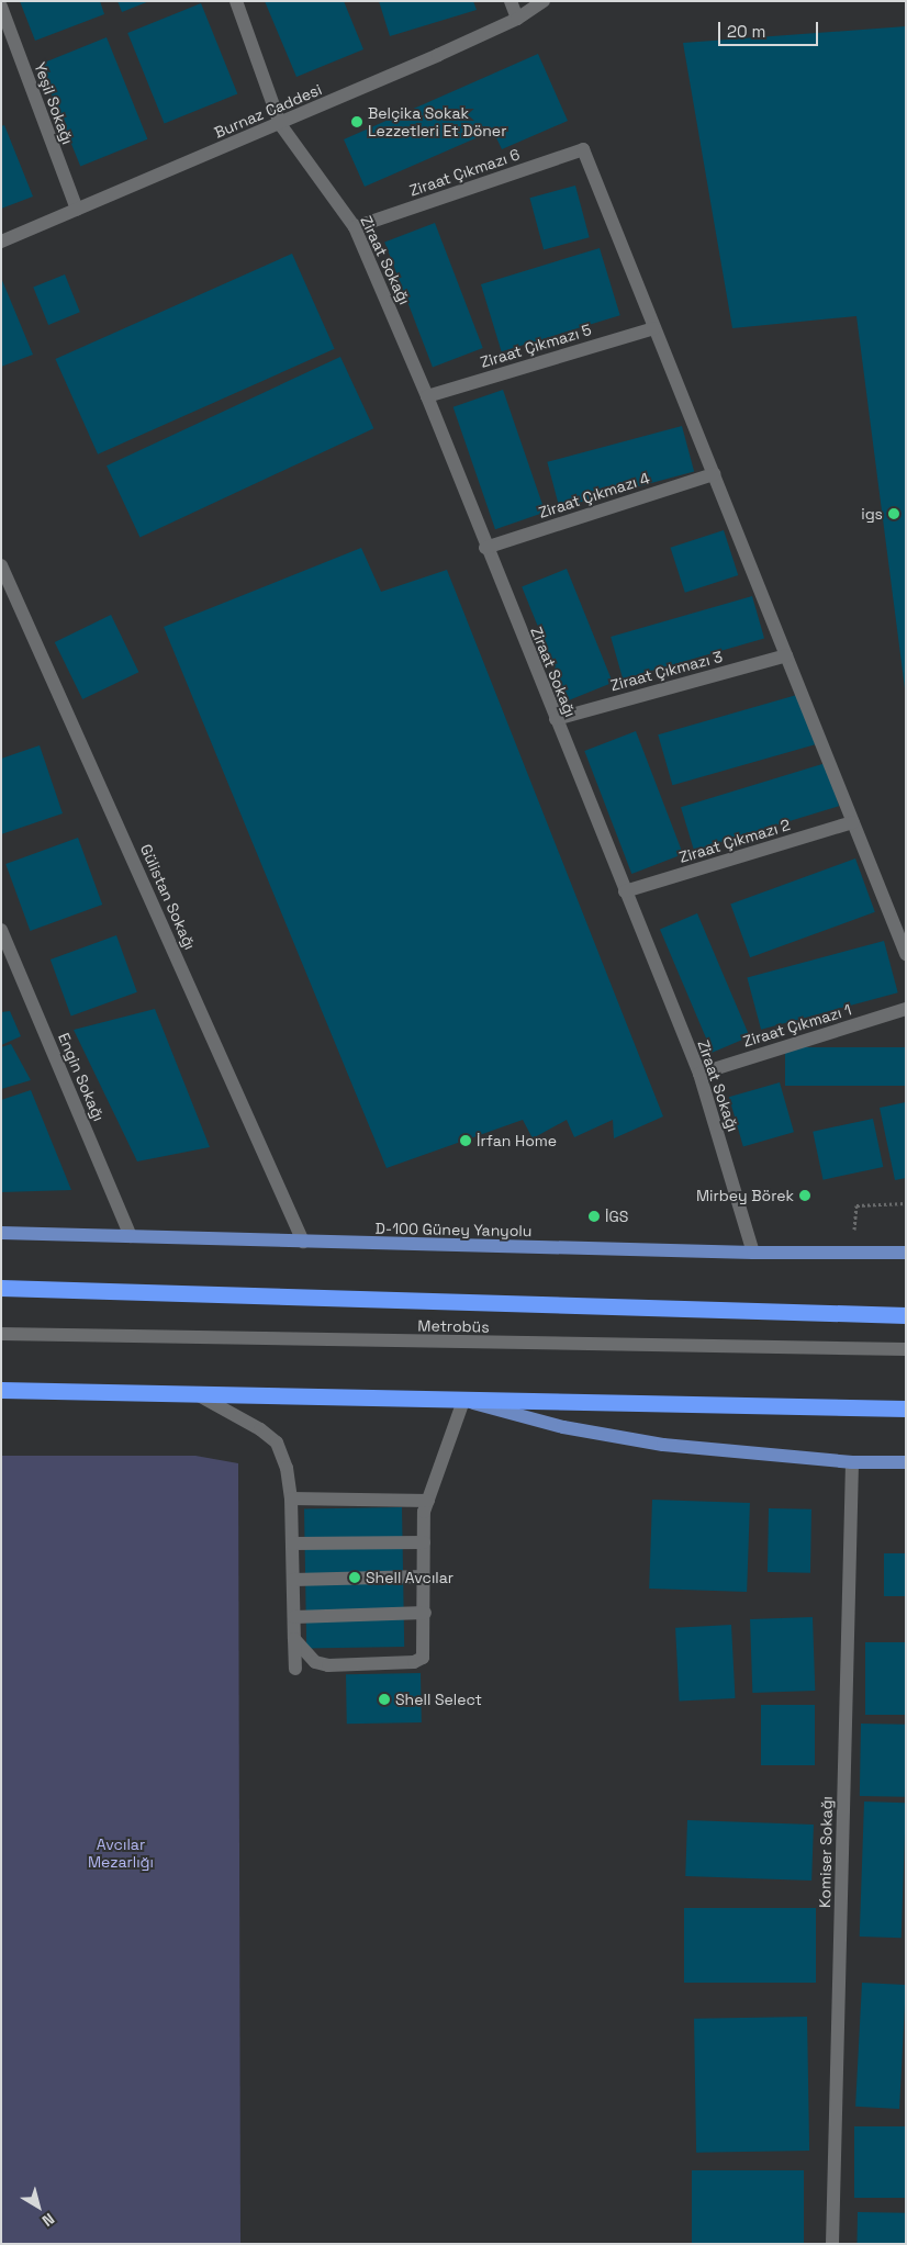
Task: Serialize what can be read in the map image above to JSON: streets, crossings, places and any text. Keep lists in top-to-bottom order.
{
  "streets": {
    "main road": ["D-100 Güney Yanyolu"],
    "street": [
      "Yeşil Sokağı",
      "Burnaz Caddesi",
      "Ziraat Çıkmazı 6",
      "Ziraat Sokağı",
      "Ziraat Çıkmazı 5",
      "Ziraat Çıkmazı 4",
      "Ziraat Çıkmazı 3",
      "Ziraat Çıkmazı 2",
      "Gülistan Sokağı",
      "Ziraat Çıkmazı 1",
      "Engin Sokağı",
      "Metrobüs",
      "Komiser Sokağı"
    ]
  },
  "crossings": [
    ["Yeşil Sokağı", "Burnaz Caddesi"],
    ["Burnaz Caddesi", "Ziraat Sokağı"],
    ["Ziraat Çıkmazı 6", "Ziraat Sokağı"],
    ["Ziraat Çıkmazı 6", "Ziraat Çıkmazı 5"],
    ["Ziraat Sokağı", "Ziraat Çıkmazı 5"],
    ["Ziraat Sokağı", "Ziraat Çıkmazı 4"],
    ["Ziraat Sokağı", "Ziraat Çıkmazı 3"],
    ["Ziraat Sokağı", "Ziraat Çıkmazı 2"],
    ["Ziraat Sokağı", "Ziraat Çıkmazı 1"],
    ["Ziraat Sokağı", "D-100 Güney Yanyolu"],
    ["Gülistan Sokağı", "D-100 Güney Yanyolu"],
    ["Engin Sokağı", "D-100 Güney Yanyolu"]
  ],
  "parks": ["Avcılar Mezarlığı"],
  "places": [
    "Belçika Sokak Lezzetleri Et Döner",
    "igs",
    "İrfan Home",
    "Mirbey Börek",
    "İGS",
    "Shell Avcılar",
    "Shell Select"
  ],
  "scale_bar": "20 m",
  "north": "bottom right"
}
